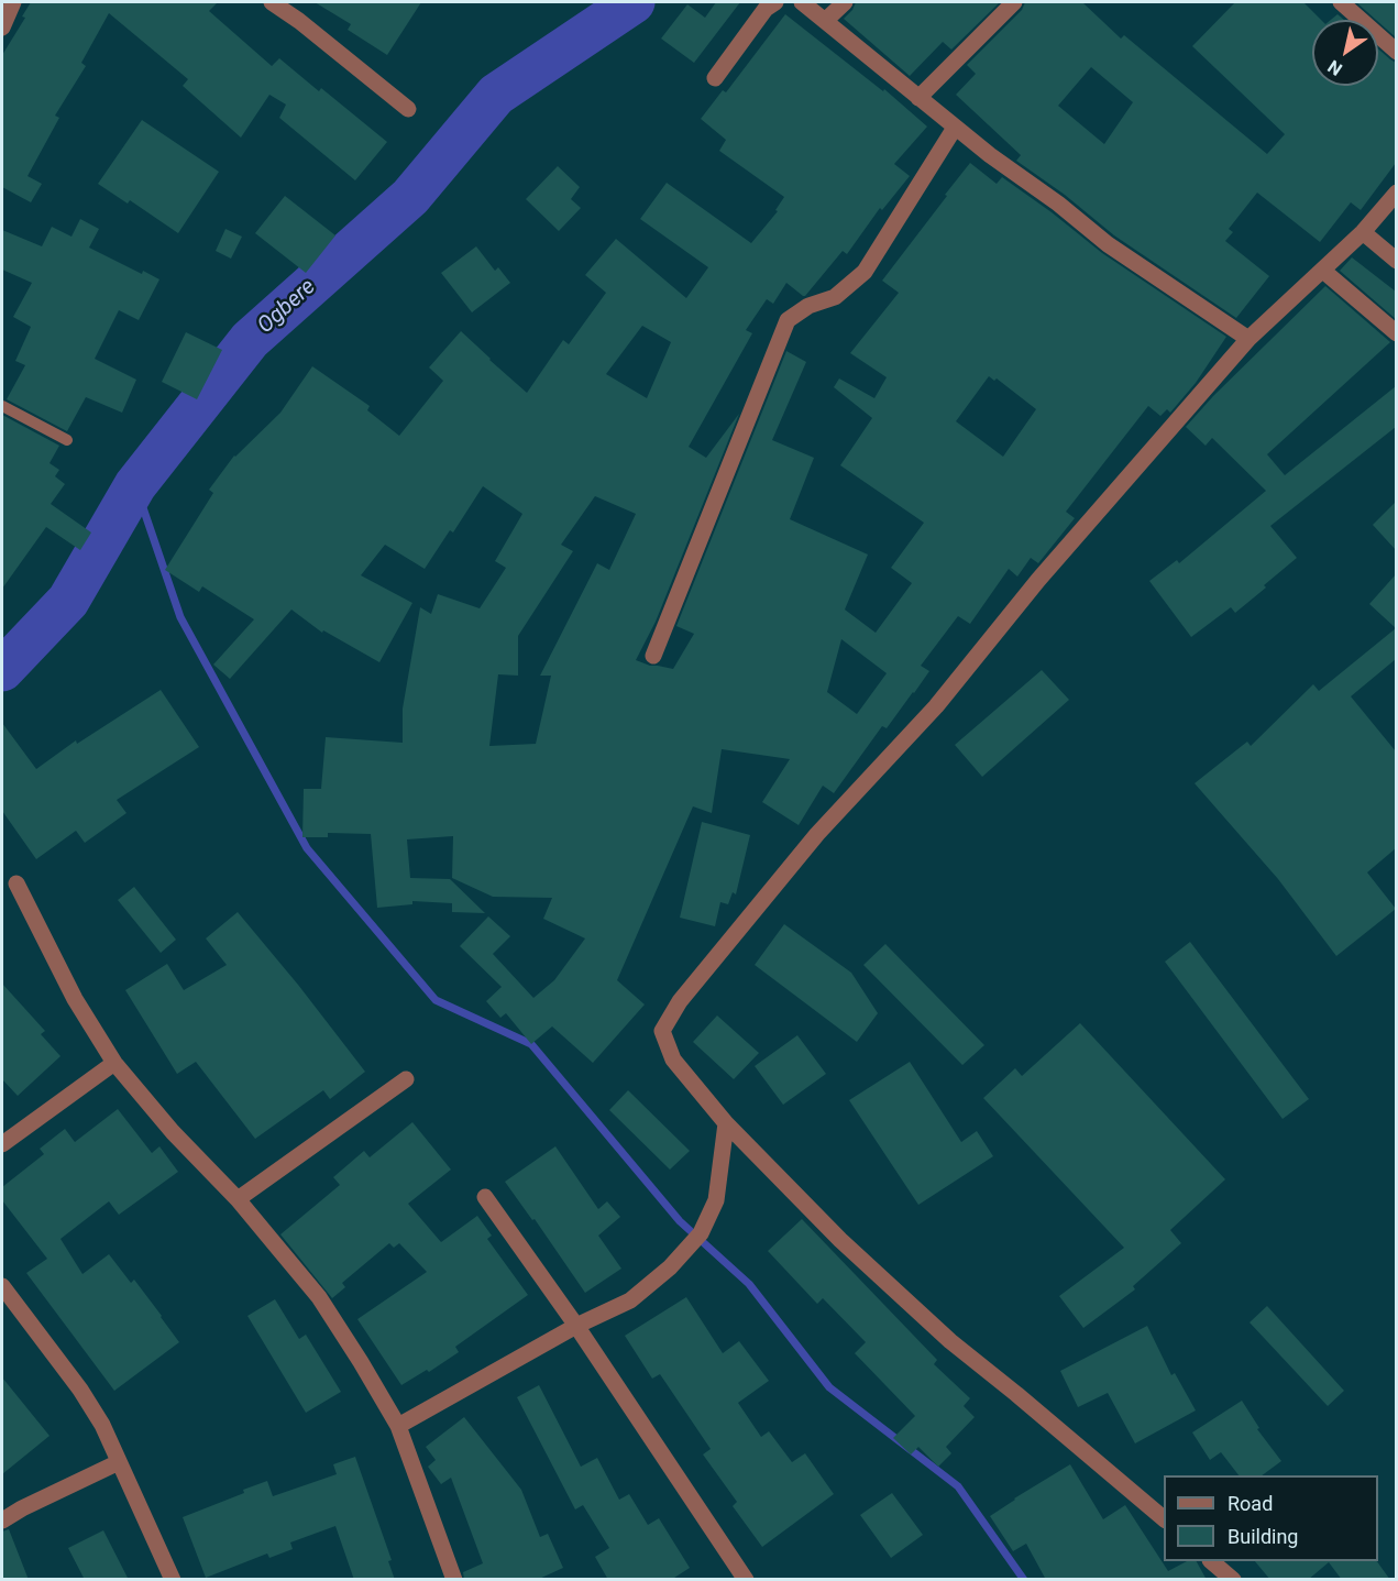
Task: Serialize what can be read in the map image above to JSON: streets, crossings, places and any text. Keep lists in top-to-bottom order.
{
  "water": ["Ogbere"],
  "legend": ["Road", "Building"],
  "north": "bottom left"
}
